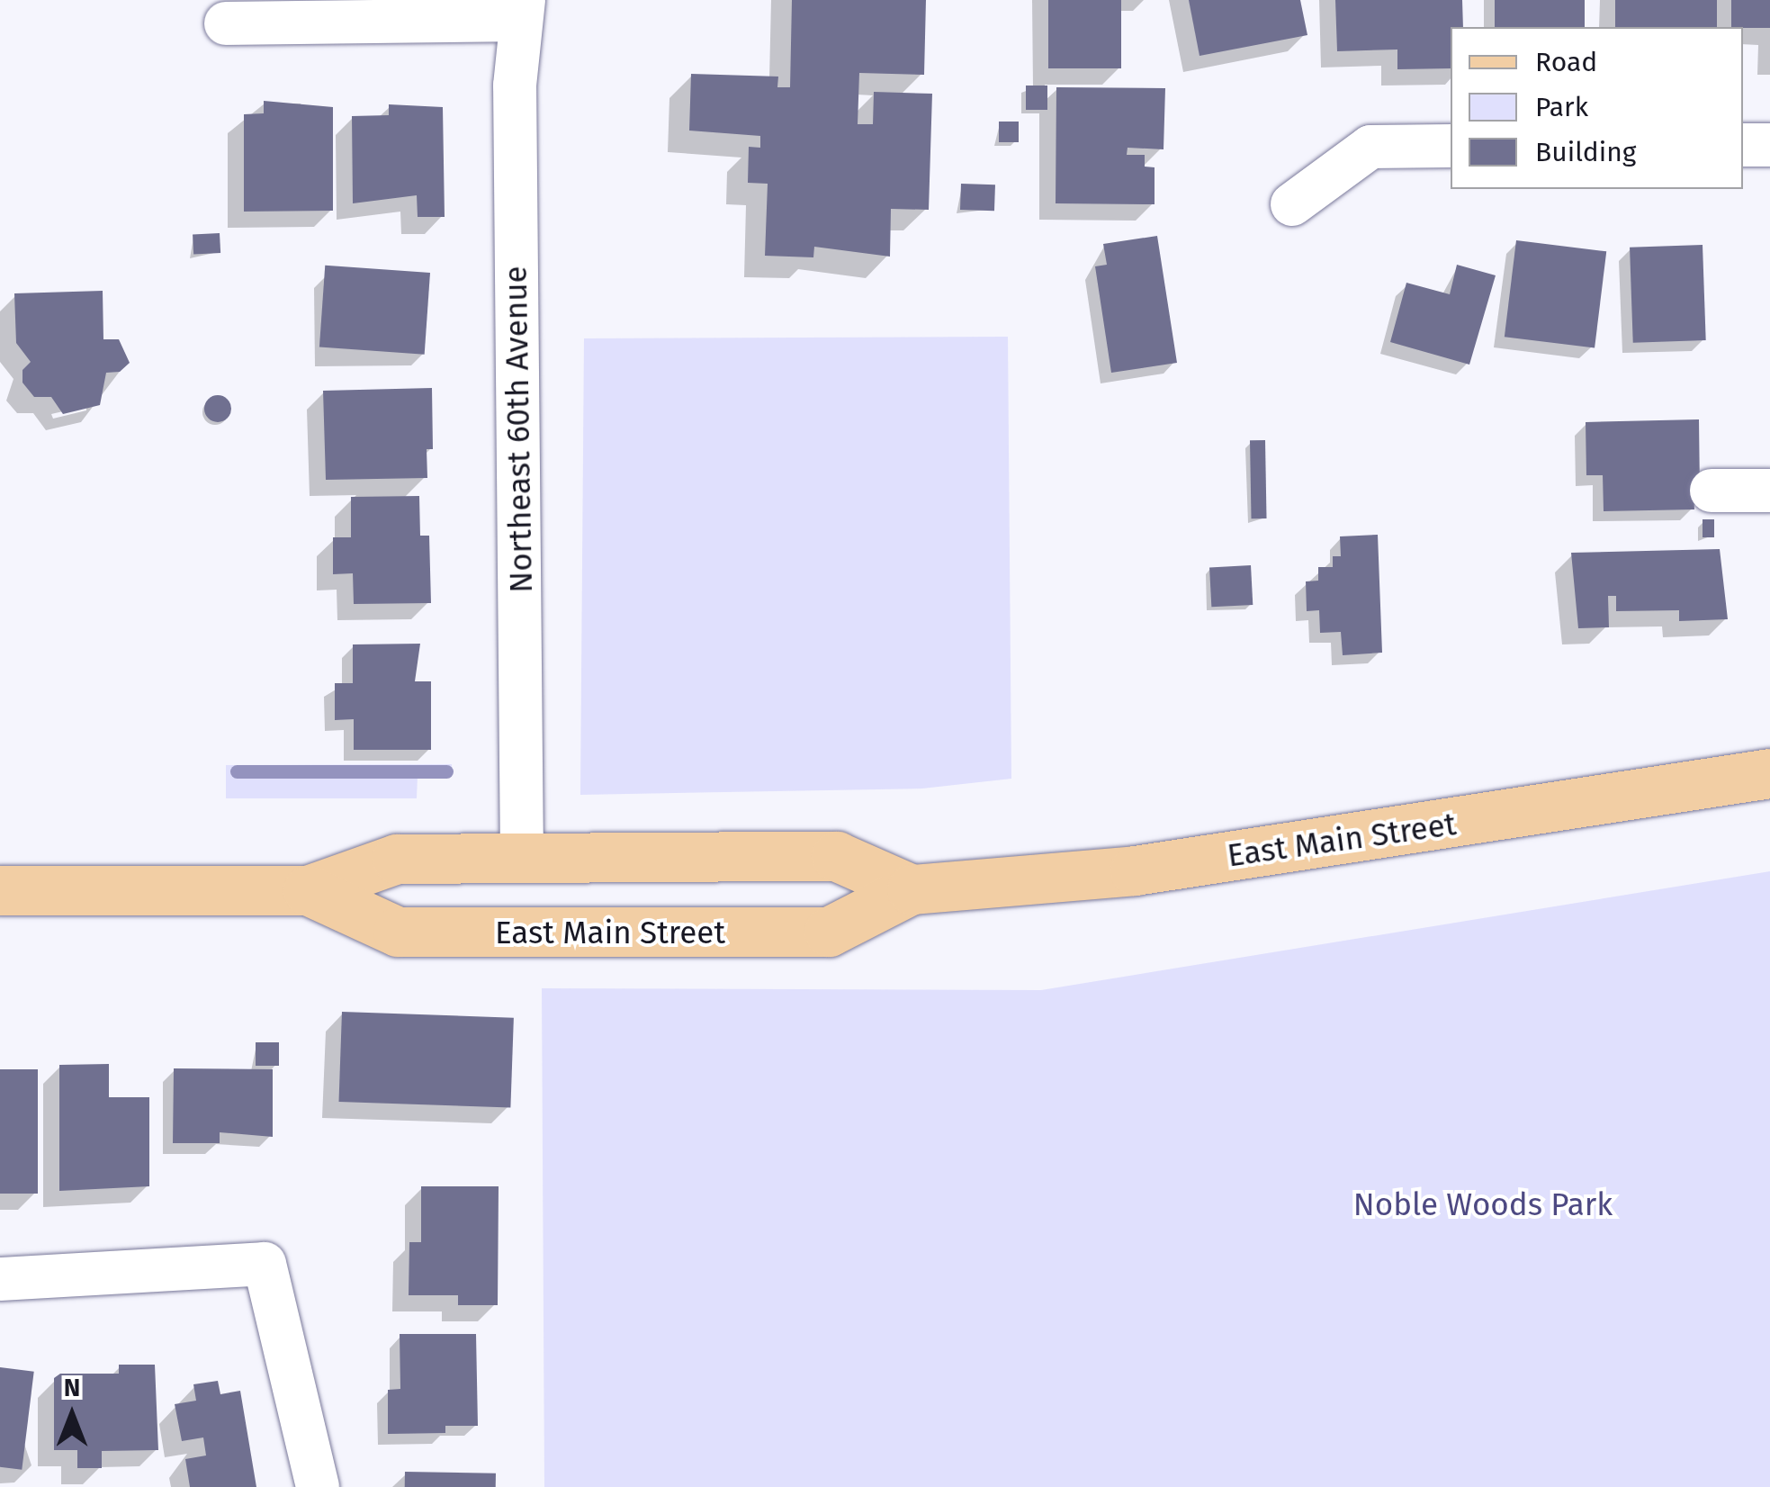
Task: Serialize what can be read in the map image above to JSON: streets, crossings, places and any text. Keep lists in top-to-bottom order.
{
  "streets": {
    "main road": ["East Main Street"],
    "street": ["Northeast 60th Avenue"]
  },
  "crossings": [
    ["Northeast 60th Avenue", "East Main Street"]
  ],
  "parks": ["Noble Woods Park"],
  "legend": ["Road", "Park", "Building"],
  "north": "top"
}
